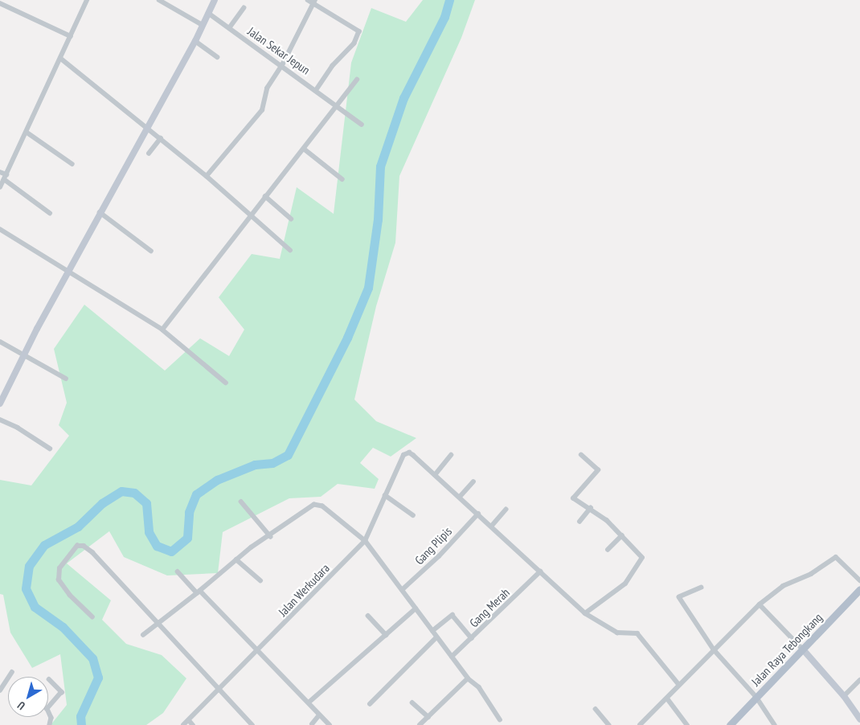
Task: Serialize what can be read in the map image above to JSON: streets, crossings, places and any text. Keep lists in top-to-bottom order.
{
  "streets": {
    "main road": ["Jalan Raya Tebongkang"],
    "street": [
      "Jalan Sekar Jepun",
      "Gang Plipis",
      "Jalan Werkudara",
      "Gang Merah"
    ]
  },
  "north": "bottom left"
}
